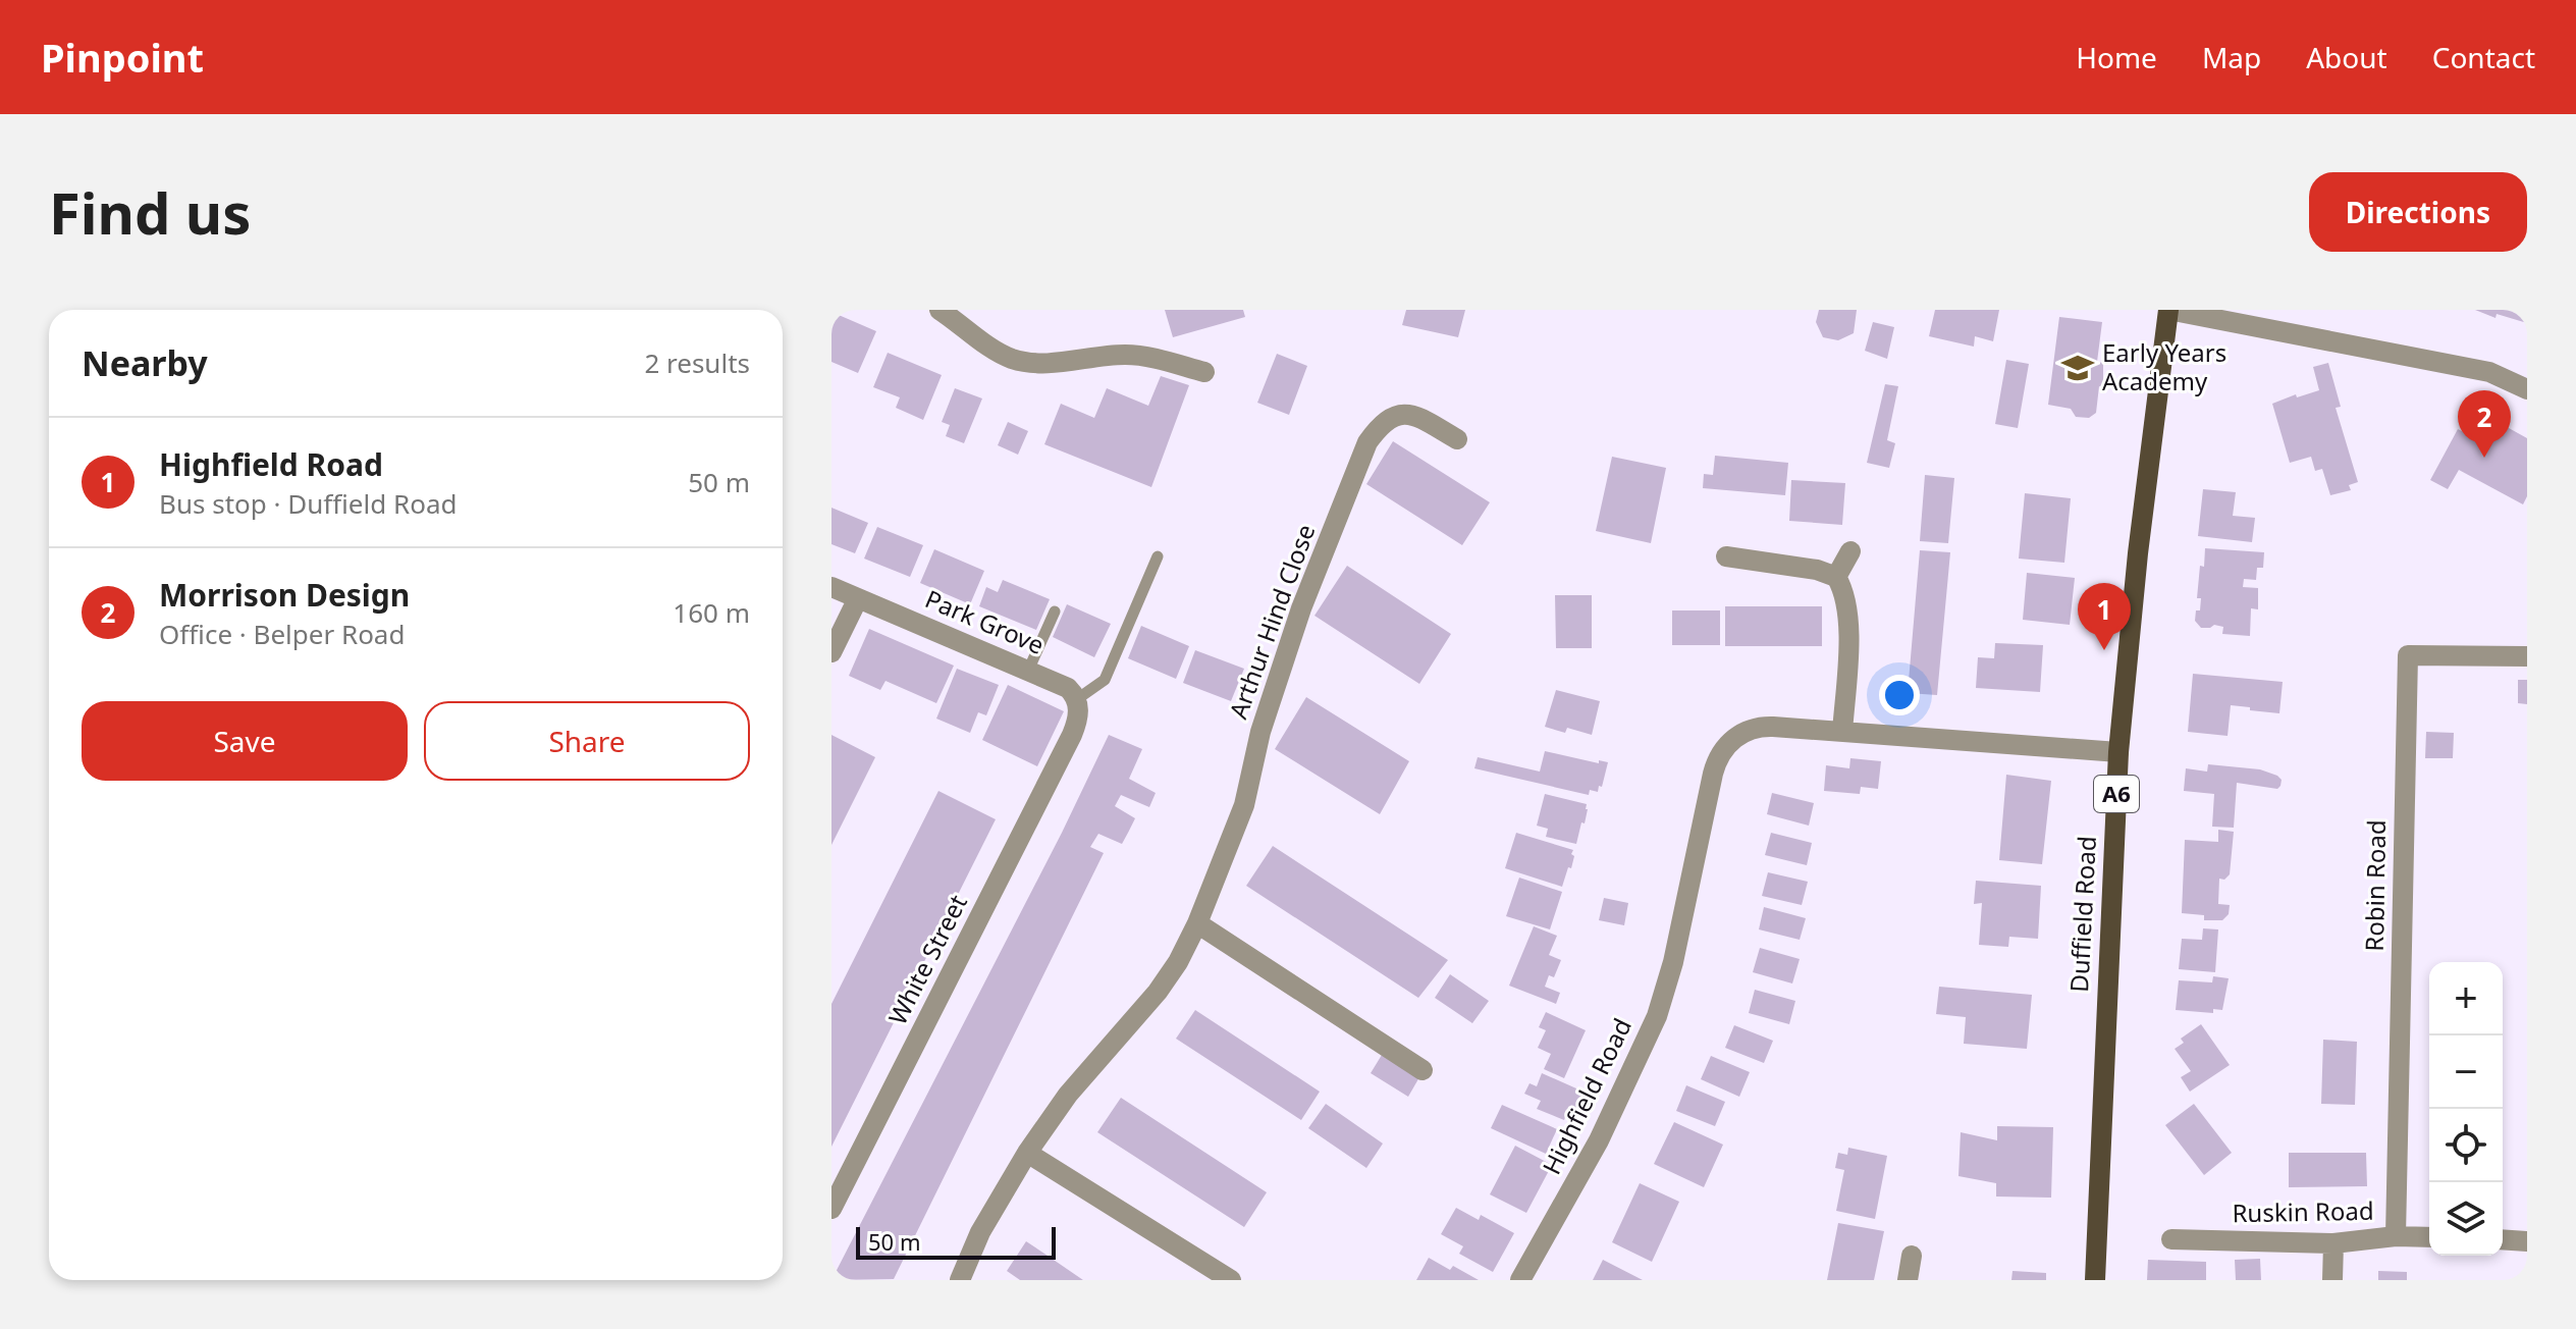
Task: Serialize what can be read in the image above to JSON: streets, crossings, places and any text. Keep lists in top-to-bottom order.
{
  "streets": {
    "main road": ["A6", "Duffield Road"],
    "street": [
      "Arthur Hind Close",
      "Park Grove",
      "Robin Road",
      "White Street",
      "Highfield Road",
      "Ruskin Road"
    ]
  },
  "crossings": [
    ["Park Grove", "White Street"],
    ["Robin Road", "Ruskin Road"],
    ["Duffield Road", "Highfield Road"]
  ],
  "places": {
    "school or university": ["Early Years Academy"]
  },
  "scale_bar": "50 m",
  "page": {
    "header": "Pinpoint",
    "nav": [
      "Home",
      "Map",
      "About",
      "Contact"
    ],
    "buttons": [
      "Directions",
      ["Save", "Share"]
    ],
    "title": "Find us",
    "heading": ["Nearby", "2 results"],
    "pins": ["2", "1"],
    "list": [
      {
        "mark": "1",
        "name": "Highfield Road",
        "note": "Bus stop · Duffield Road",
        "value": "50 m"
      },
      {
        "mark": "2",
        "name": "Morrison Design",
        "note": "Office · Belper Road",
        "value": "160 m"
      }
    ],
    "map_buttons": ["+", "−"],
    "scale": "50 m"
  }
}
